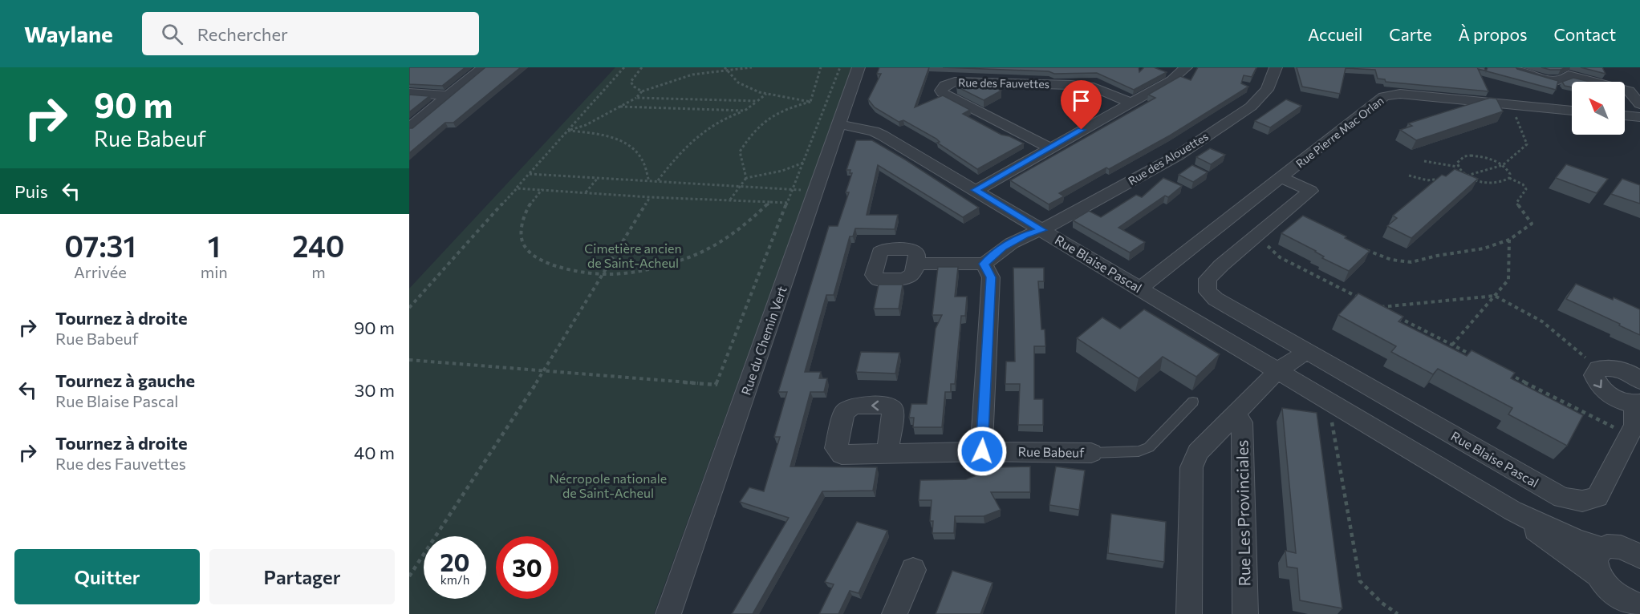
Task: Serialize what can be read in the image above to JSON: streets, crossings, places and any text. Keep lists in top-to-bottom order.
{
  "streets": {
    "street": [
      "Rue des Fauvettes",
      "Rue Pierre Mac Orlan",
      "Rue des Alouettes",
      "Rue Blaise Pascal",
      "Rue du Chemin Vert",
      "Rue Babeuf",
      "Rue Les Provinciales"
    ]
  },
  "crossings": [
    ["Rue Pierre Mac Orlan", "Rue Blaise Pascal"],
    ["Rue des Alouettes", "Rue Blaise Pascal"],
    ["Rue Blaise Pascal", "Rue du Chemin Vert"],
    ["Rue Blaise Pascal", "Rue Les Provinciales"]
  ],
  "parks": ["Cimetière ancien de Saint-Acheul", "Nécropole nationale de Saint-Acheul"],
  "north": "top left",
  "page": {
    "header": "Waylane",
    "search": "Rechercher",
    "nav": [
      "Accueil",
      "Carte",
      "À propos",
      "Contact"
    ],
    "turn": ["90 m", "Rue Babeuf"],
    "then": "Puis",
    "eta": [
      "07:31",
      "Arrivée",
      "1",
      "min",
      "240",
      "m"
    ],
    "list": [
      {
        "name": "Tournez à droite",
        "note": "Rue Babeuf",
        "value": "90 m"
      },
      {
        "name": "Tournez à gauche",
        "note": "Rue Blaise Pascal",
        "value": "30 m"
      },
      {
        "name": "Tournez à droite",
        "note": "Rue des Fauvettes",
        "value": "40 m"
      }
    ],
    "speed": "20 km/h",
    "limit": "30",
    "buttons": ["Quitter", "Partager"]
  }
}
